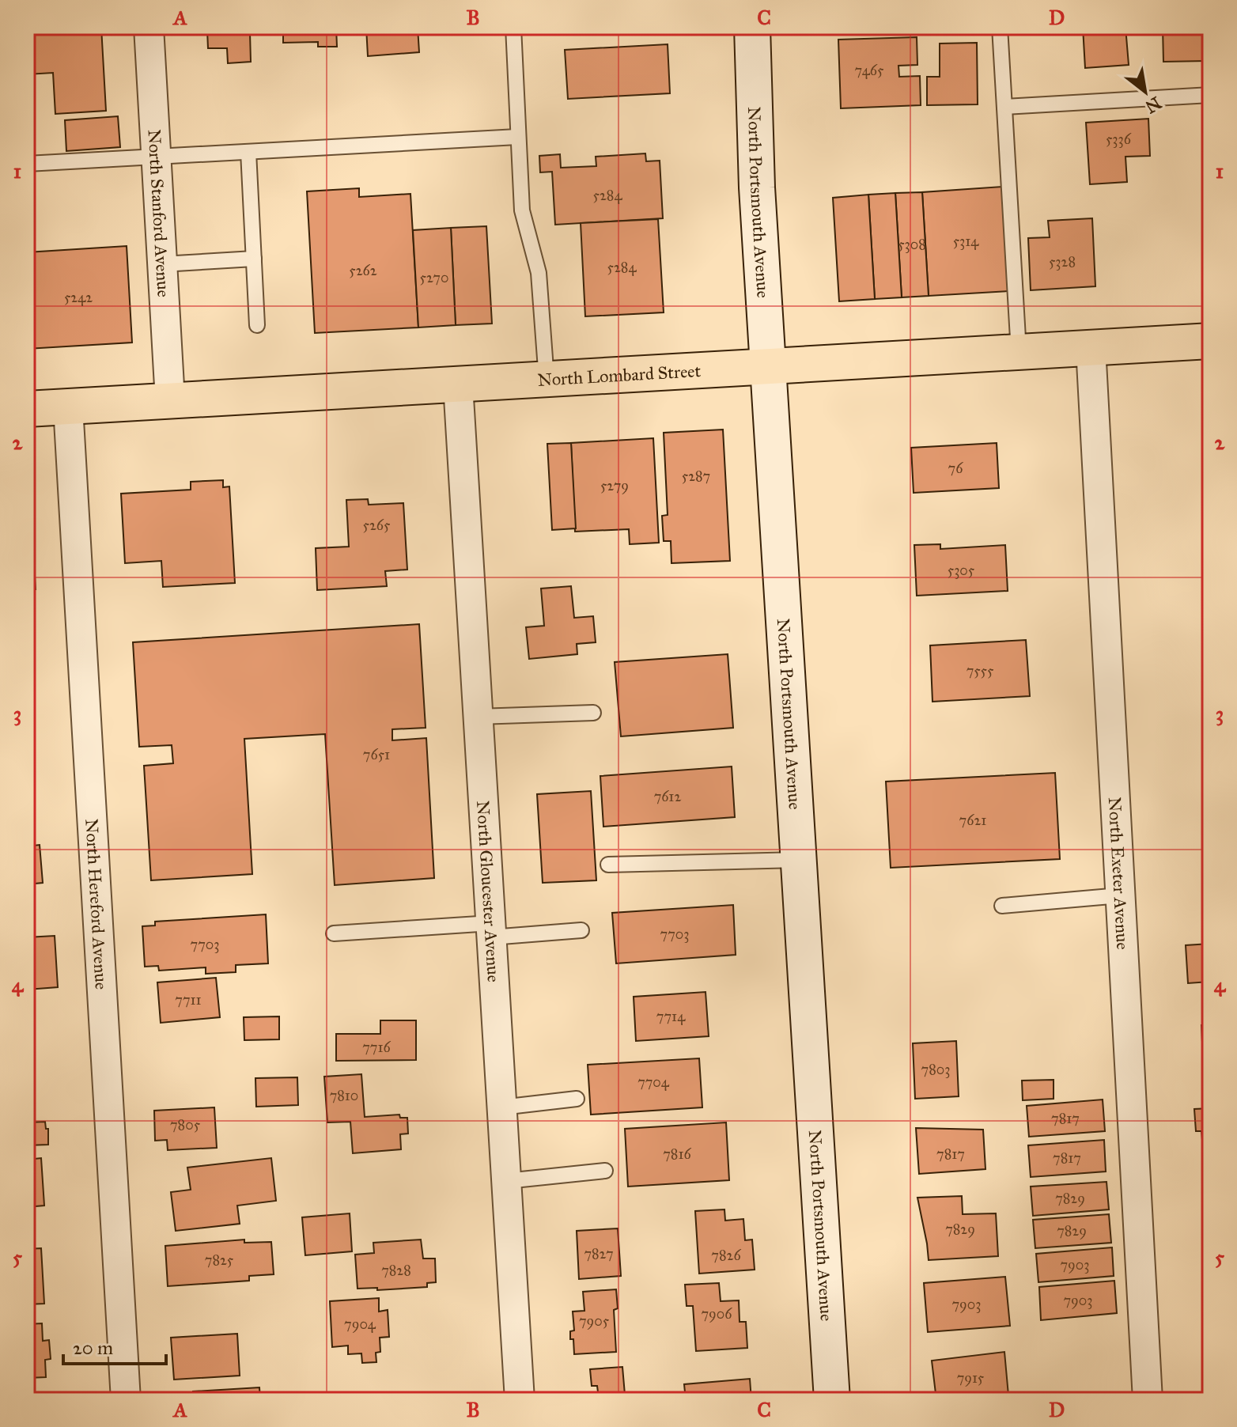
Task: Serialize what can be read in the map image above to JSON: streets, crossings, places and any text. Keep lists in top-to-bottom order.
{
  "streets": {
    "main road": ["North Lombard Street"],
    "street": [
      "North Portsmouth Avenue",
      "North Stanford Avenue",
      "North Exeter Avenue",
      "North Gloucester Avenue",
      "North Hereford Avenue"
    ]
  },
  "crossings": [
    ["North Portsmouth Avenue", "North Lombard Street"],
    ["North Stanford Avenue", "North Lombard Street"],
    ["North Lombard Street", "North Exeter Avenue"],
    ["North Lombard Street", "North Gloucester Avenue"],
    ["North Lombard Street", "North Hereford Avenue"]
  ],
  "house_numbers": [
    "7465",
    "5336",
    "5284",
    "5314",
    "5308",
    "5328",
    "5284",
    "5262",
    "5270",
    "5242",
    "76",
    "5287",
    "5279",
    "5265",
    "5305",
    "7555",
    "7651",
    "7612",
    "7621",
    "7703",
    "7703",
    "7711",
    "7714",
    "7716",
    "7803",
    "7704",
    "7810",
    "7817",
    "7805",
    "7816",
    "7817",
    "7817",
    "7829",
    "7829",
    "7829",
    "7827",
    "7826",
    "7825",
    "7903",
    "7828",
    "7903",
    "7903",
    "7906",
    "7905",
    "7904",
    "7915"
  ],
  "scale_bar": "20 m",
  "north": "bottom right",
  "grid": {
    "columns": [
      "A",
      "B",
      "C",
      "D"
    ],
    "rows": [
      "1",
      "2",
      "3",
      "4",
      "5"
    ]
  }
}
